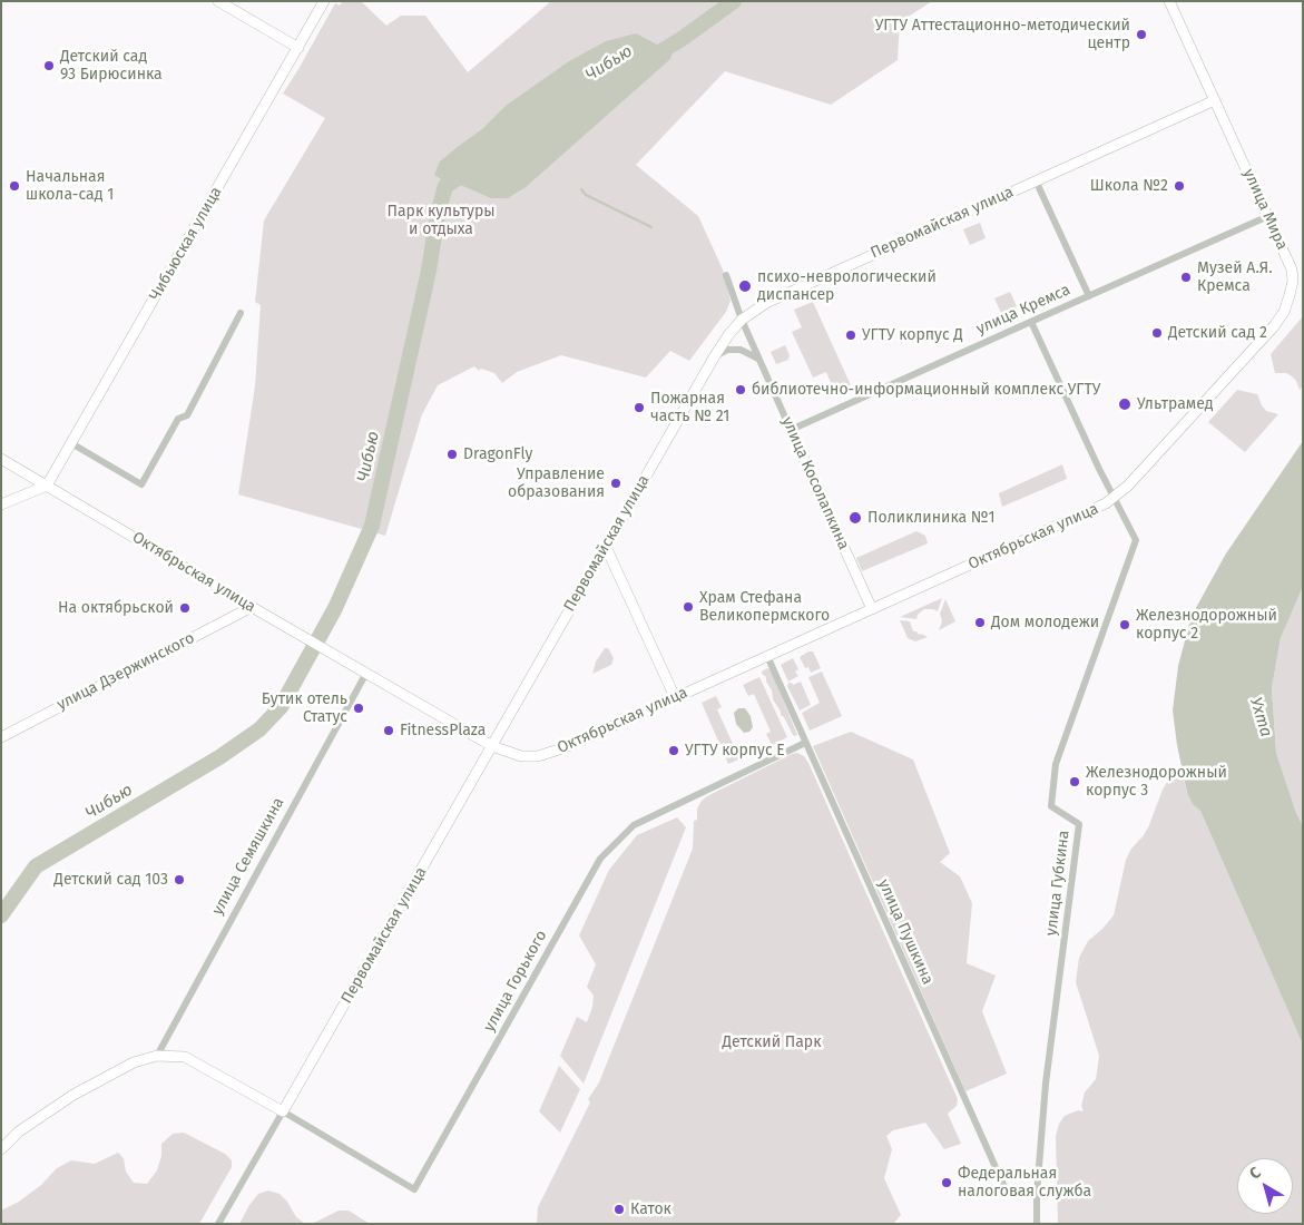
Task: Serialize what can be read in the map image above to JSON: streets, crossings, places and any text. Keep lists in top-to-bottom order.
{
  "streets": {
    "main road": [
      "улица Мира",
      "Первомайская улица",
      "Чибьюская улица",
      "улица Косолапкина",
      "Октябрьская улица",
      "улица Дзержинского"
    ],
    "street": [
      "улица Кремса",
      "улица Семяшкина",
      "улица Губкина",
      "улица Пушкина",
      "улица Горького"
    ]
  },
  "crossings": [
    ["улица Мира", "Первомайская улица"],
    ["улица Мира", "улица Кремса"],
    ["улица Мира", "Октябрьская улица"],
    ["улица Мира", "улица Губкина"],
    ["Первомайская улица", "улица Косолапкина"],
    ["Первомайская улица", "Октябрьская улица"],
    ["Первомайская улица", "улица Горького"],
    ["Чибьюская улица", "Октябрьская улица"],
    ["улица Кремса", "улица Косолапкина"],
    ["улица Косолапкина", "Октябрьская улица"],
    ["Октябрьская улица", "улица Дзержинского"],
    ["Октябрьская улица", "улица Семяшкина"],
    ["Октябрьская улица", "улица Губкина"],
    ["Октябрьская улица", "улица Пушкина"],
    ["улица Губкина", "улица Пушкина"],
    ["улица Пушкина", "улица Горького"]
  ],
  "water": ["Чибью", "Ухта"],
  "parks": ["Парк культуры и отдыха", "Детский Парк"],
  "places": [
    "УГТУ Аттестационно-методический центр",
    "Детский сад 93 Бирюсинка",
    "Начальная школа-сад 1",
    "Школа №2",
    "Музей А.Я. Кремса",
    "психо-неврологический диспансер",
    "Детский сад 2",
    "УГТУ корпус Д",
    "библиотечно-информационный комплекс УГТУ",
    "Ультрамед",
    "Пожарная часть № 21",
    "DragonFly",
    "Управление образования",
    "Поликлиника №1",
    "Храм Стефана Великопермского",
    "На октябрьской",
    "Дом молодежи",
    "Железнодорожный корпус 2",
    "Бутик отель Статус",
    "FitnessPlaza",
    "УГТУ корпус Е",
    "Железнодорожный корпус 3",
    "Детский сад 103",
    "Федеральная налоговая служба",
    "Каток"
  ],
  "north": "top left"
}
